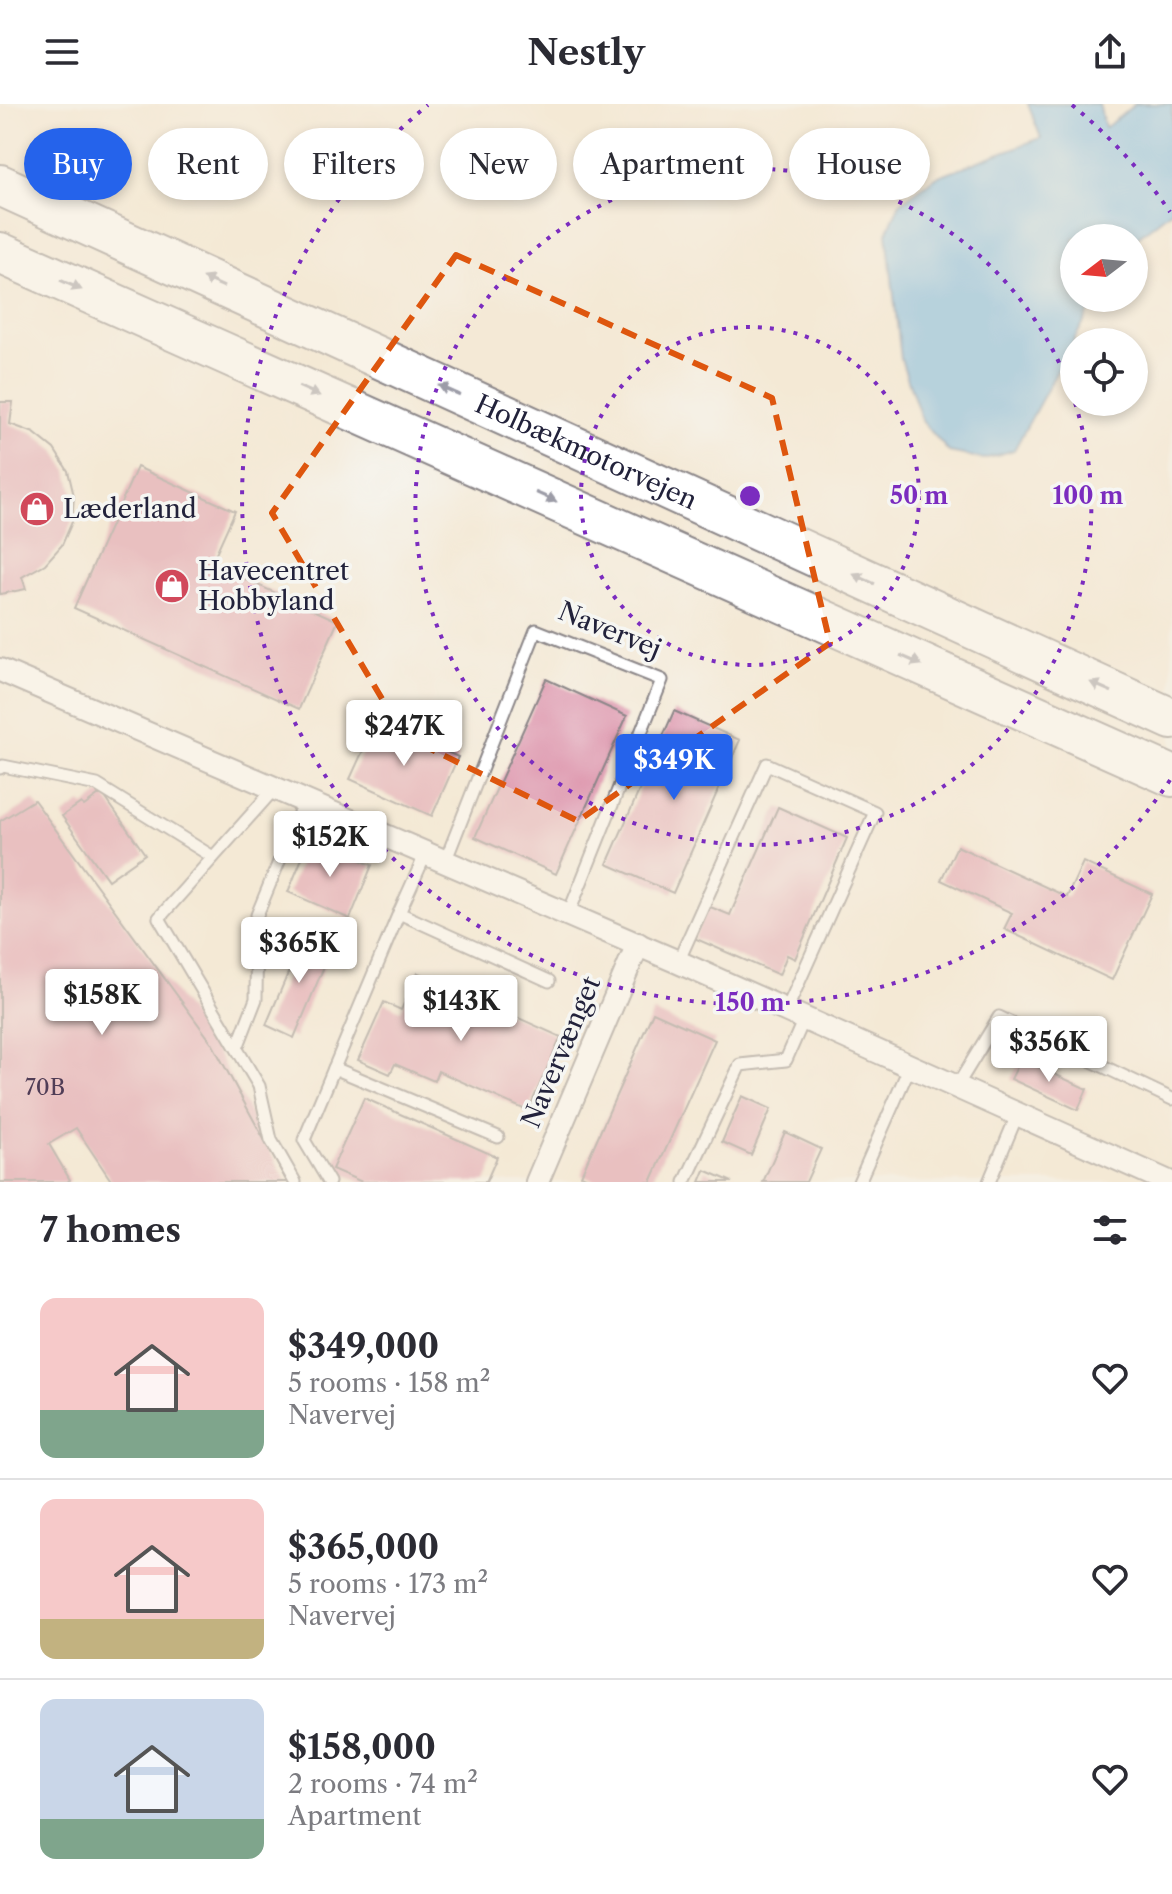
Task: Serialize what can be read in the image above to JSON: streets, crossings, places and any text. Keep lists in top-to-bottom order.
{
  "streets": {
    "highway": ["Holbækmotorvejen"],
    "street": ["Navervænget"],
    "lane": ["Navervej"]
  },
  "places": {
    "shop": ["Læderland", "Havecentret Hobbyland"]
  },
  "house_numbers": ["70B"],
  "north": "left",
  "page": {
    "header": "Nestly",
    "chip": [
      "Buy",
      "Rent",
      "Filters",
      "New",
      "Apartment",
      "House"
    ],
    "price": [
      "$247K",
      "$349K",
      "$152K",
      "$365K",
      "$158K",
      "$143K",
      "$356K"
    ],
    "heading": "7 homes",
    "list": [
      {
        "name": "$349,000",
        "note": "5 rooms · 158 m² · Navervej"
      },
      {
        "name": "$365,000",
        "note": "5 rooms · 173 m² · Navervej"
      },
      {
        "name": "$158,000",
        "note": "2 rooms · 74 m² · Apartment"
      }
    ]
  },
  "rings": ["50 m", "100 m", "150 m"]
}
